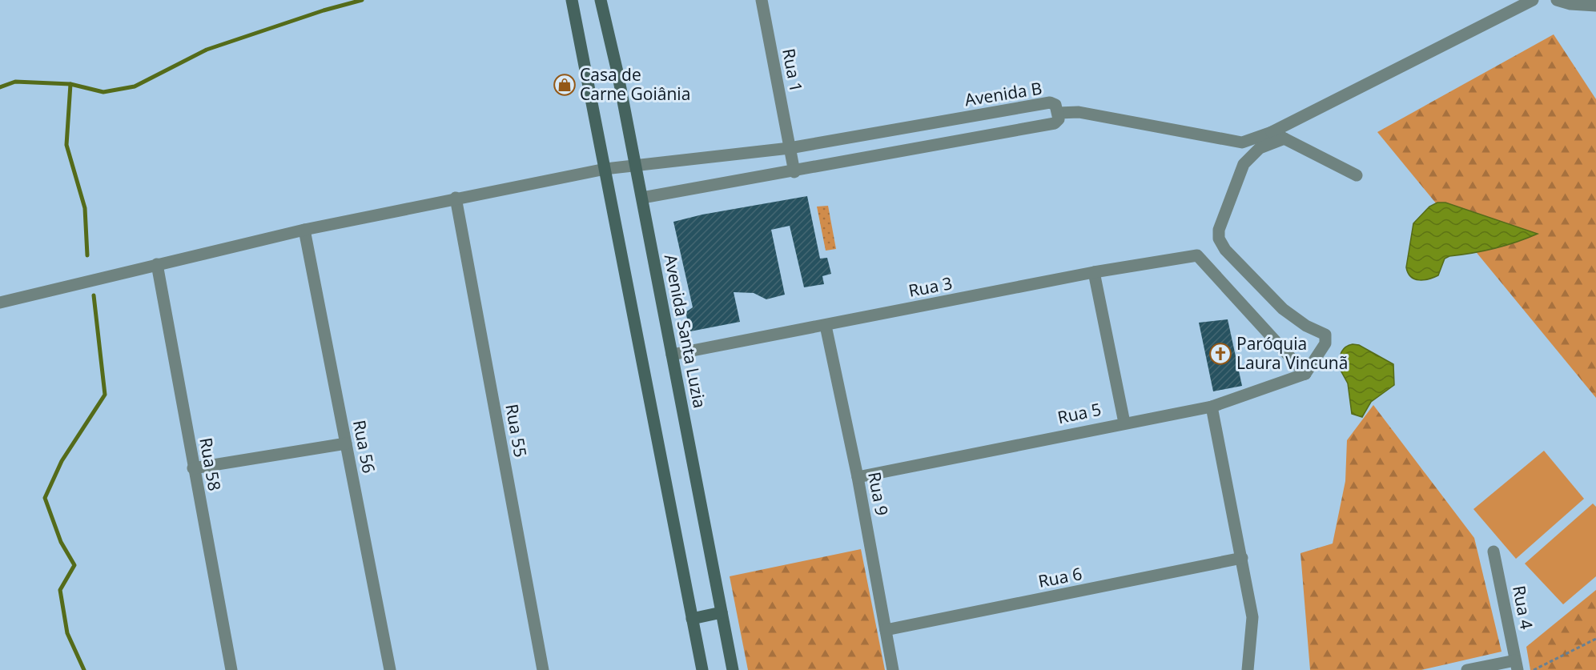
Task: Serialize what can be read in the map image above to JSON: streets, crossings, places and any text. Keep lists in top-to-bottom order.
{
  "streets": {
    "street": [
      "Rua 1",
      "Avenida B",
      "Rua 3",
      "Avenida Santa Luzia",
      "Rua 5",
      "Rua 55",
      "Rua 56",
      "Rua 58",
      "Rua 9",
      "Rua 6",
      "Rua 4"
    ]
  },
  "crossings": [
    ["Rua 1", "Avenida B"],
    ["Avenida B", "Avenida Santa Luzia"],
    ["Avenida B", "Rua 55"],
    ["Avenida B", "Rua 56"],
    ["Avenida B", "Rua 58"],
    ["Rua 3", "Avenida Santa Luzia"],
    ["Rua 3", "Rua 5"],
    ["Rua 3", "Rua 9"],
    ["Rua 5", "Rua 9"],
    ["Rua 9", "Rua 6"]
  ],
  "places": {
    "shop": ["Casa de Carne Goiânia"],
    "church": ["Paróquia Laura Vincunã"]
  }
}
